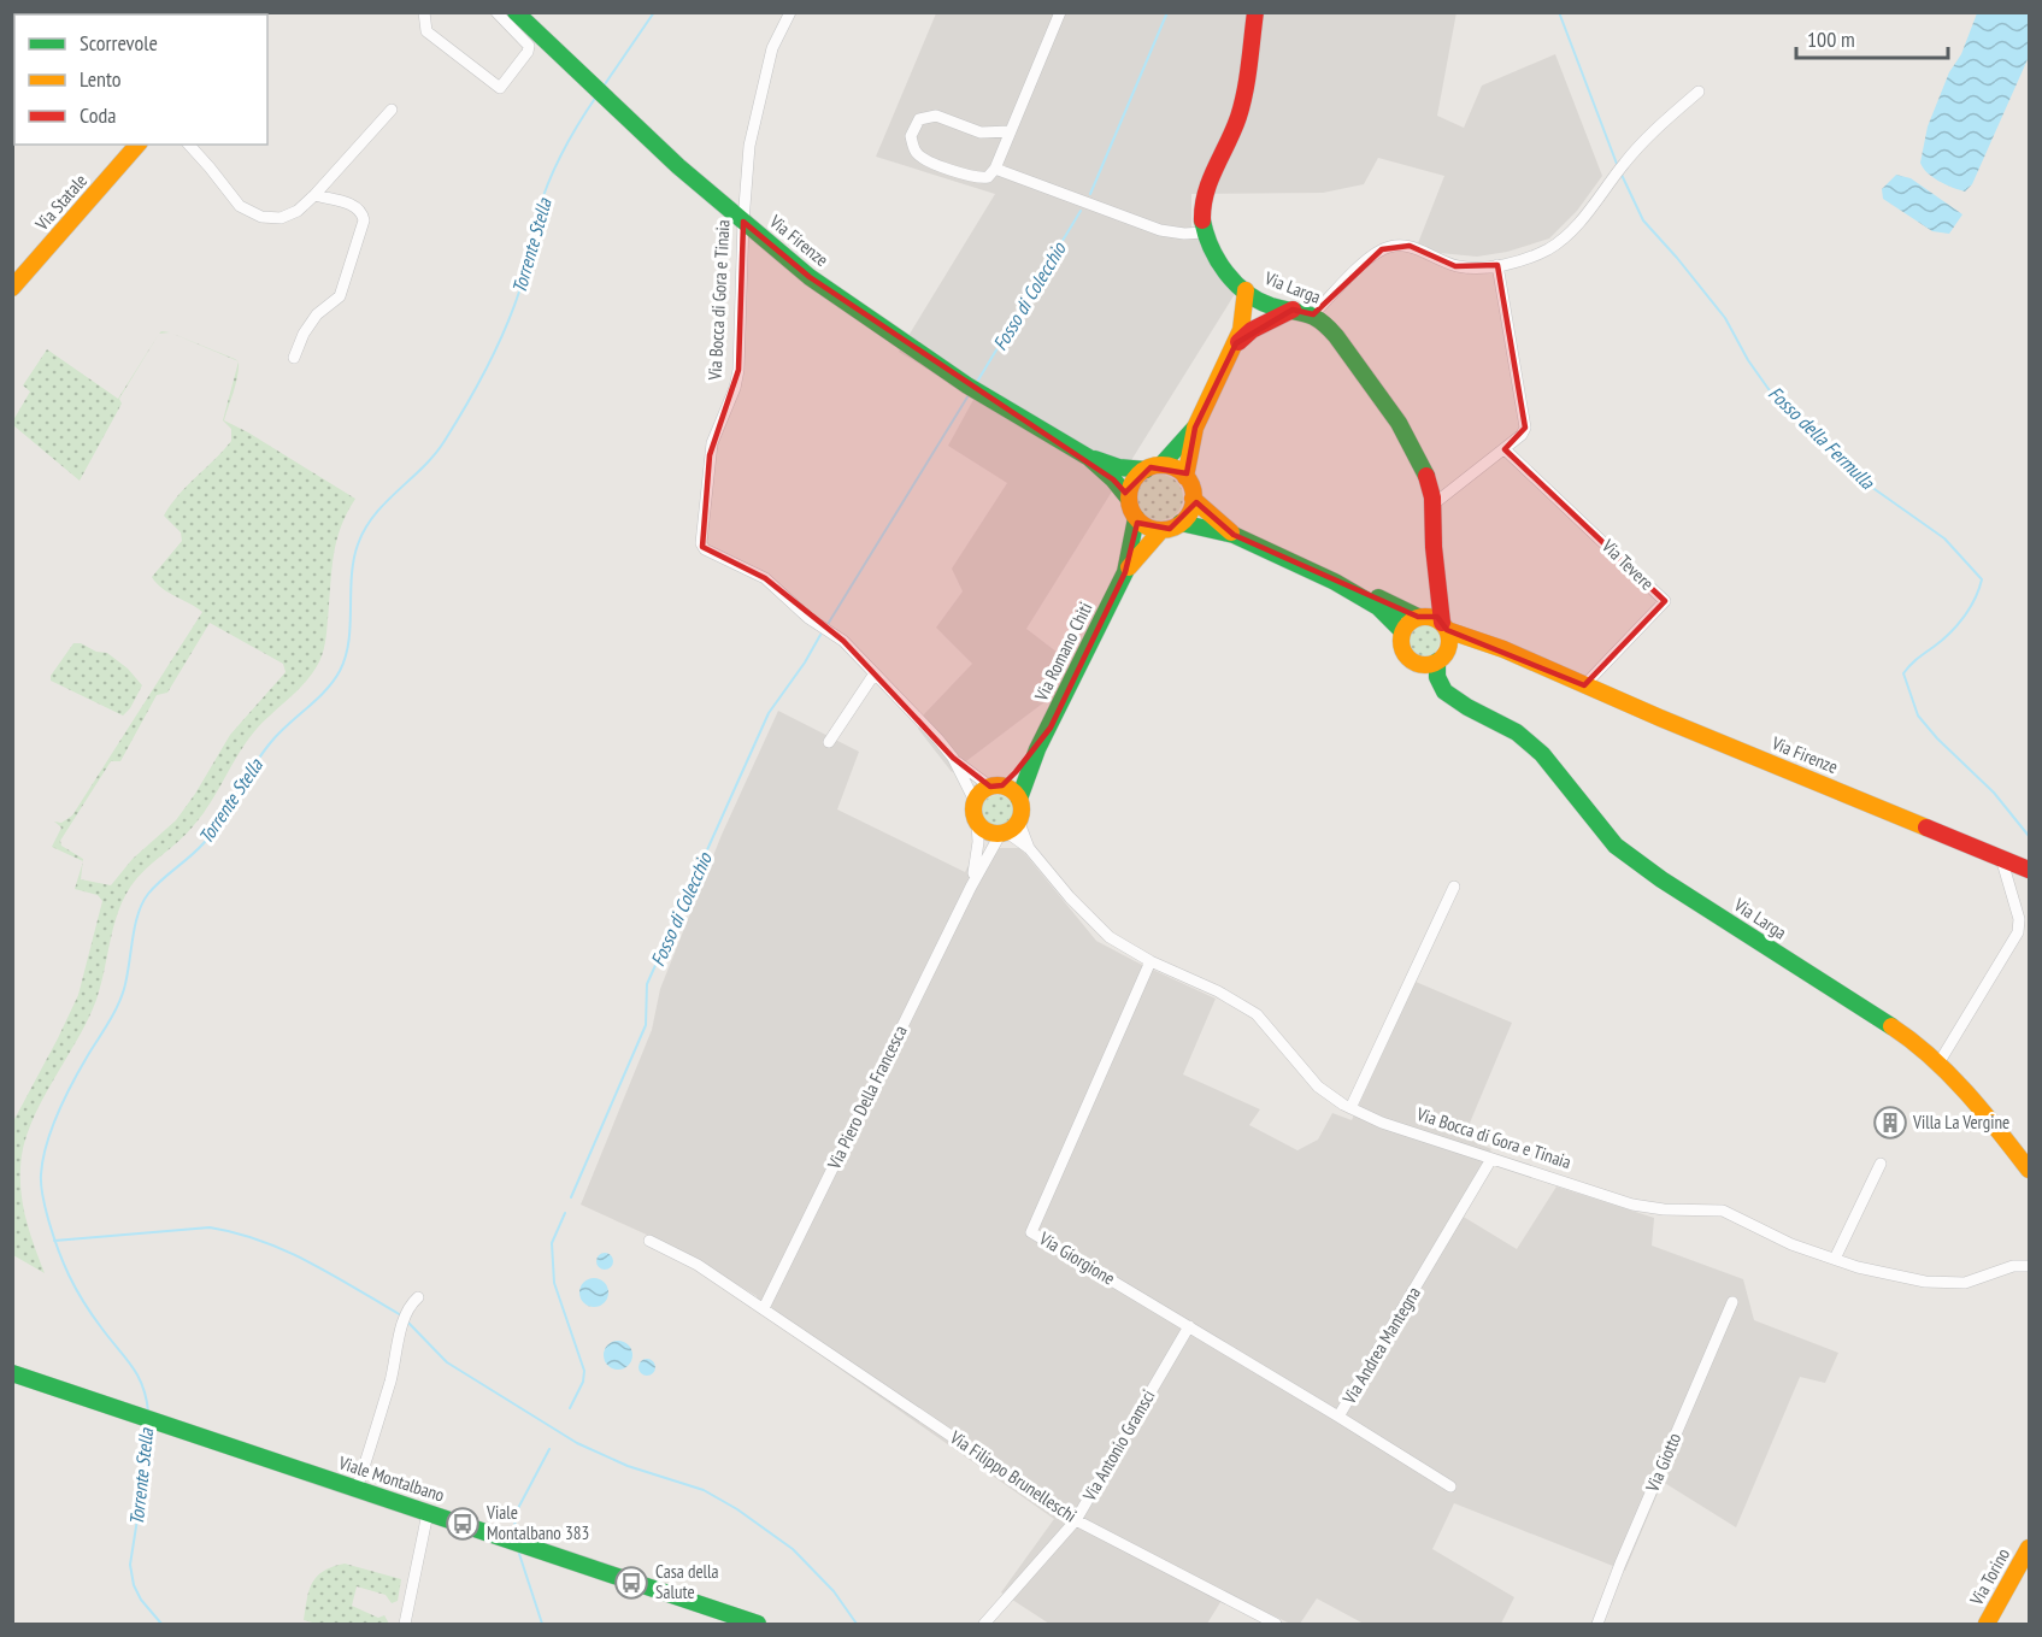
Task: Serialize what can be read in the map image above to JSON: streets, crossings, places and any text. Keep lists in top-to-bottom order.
{
  "streets": {
    "street": [
      "Via Statale",
      "Via Firenze",
      "Via Larga",
      "Via Bocca di Gora e Tinaia",
      "Via Tevere",
      "Via Romano Chiti",
      "Via Piero Della Francesca",
      "Via Giorgione",
      "Via Andrea Mantegna",
      "Via Antonio Gramsci",
      "Via Giotto",
      "Via Filippo Brunelleschi",
      "Viale Montalbano",
      "Via Torino"
    ]
  },
  "crossings": [
    ["Via Firenze", "Via Larga"],
    ["Via Firenze", "Via Bocca di Gora e Tinaia"],
    ["Via Firenze", "Via Tevere"],
    ["Via Firenze", "Via Romano Chiti"],
    ["Via Bocca di Gora e Tinaia", "Via Giorgione"],
    ["Via Bocca di Gora e Tinaia", "Via Andrea Mantegna"],
    ["Via Piero Della Francesca", "Via Filippo Brunelleschi"],
    ["Via Giorgione", "Via Andrea Mantegna"],
    ["Via Giorgione", "Via Antonio Gramsci"],
    ["Via Antonio Gramsci", "Via Filippo Brunelleschi"]
  ],
  "water": ["Torrente Stella", "Fosso di Colecchio", "Fosso della Fermulla"],
  "places": {
    "building": ["Villa La Vergine"],
    "bus stop": ["Viale Montalbano 383", "Casa della Salute"]
  },
  "legend": ["Scorrevole", "Lento", "Coda"],
  "scale_bar": "100 m"
}
